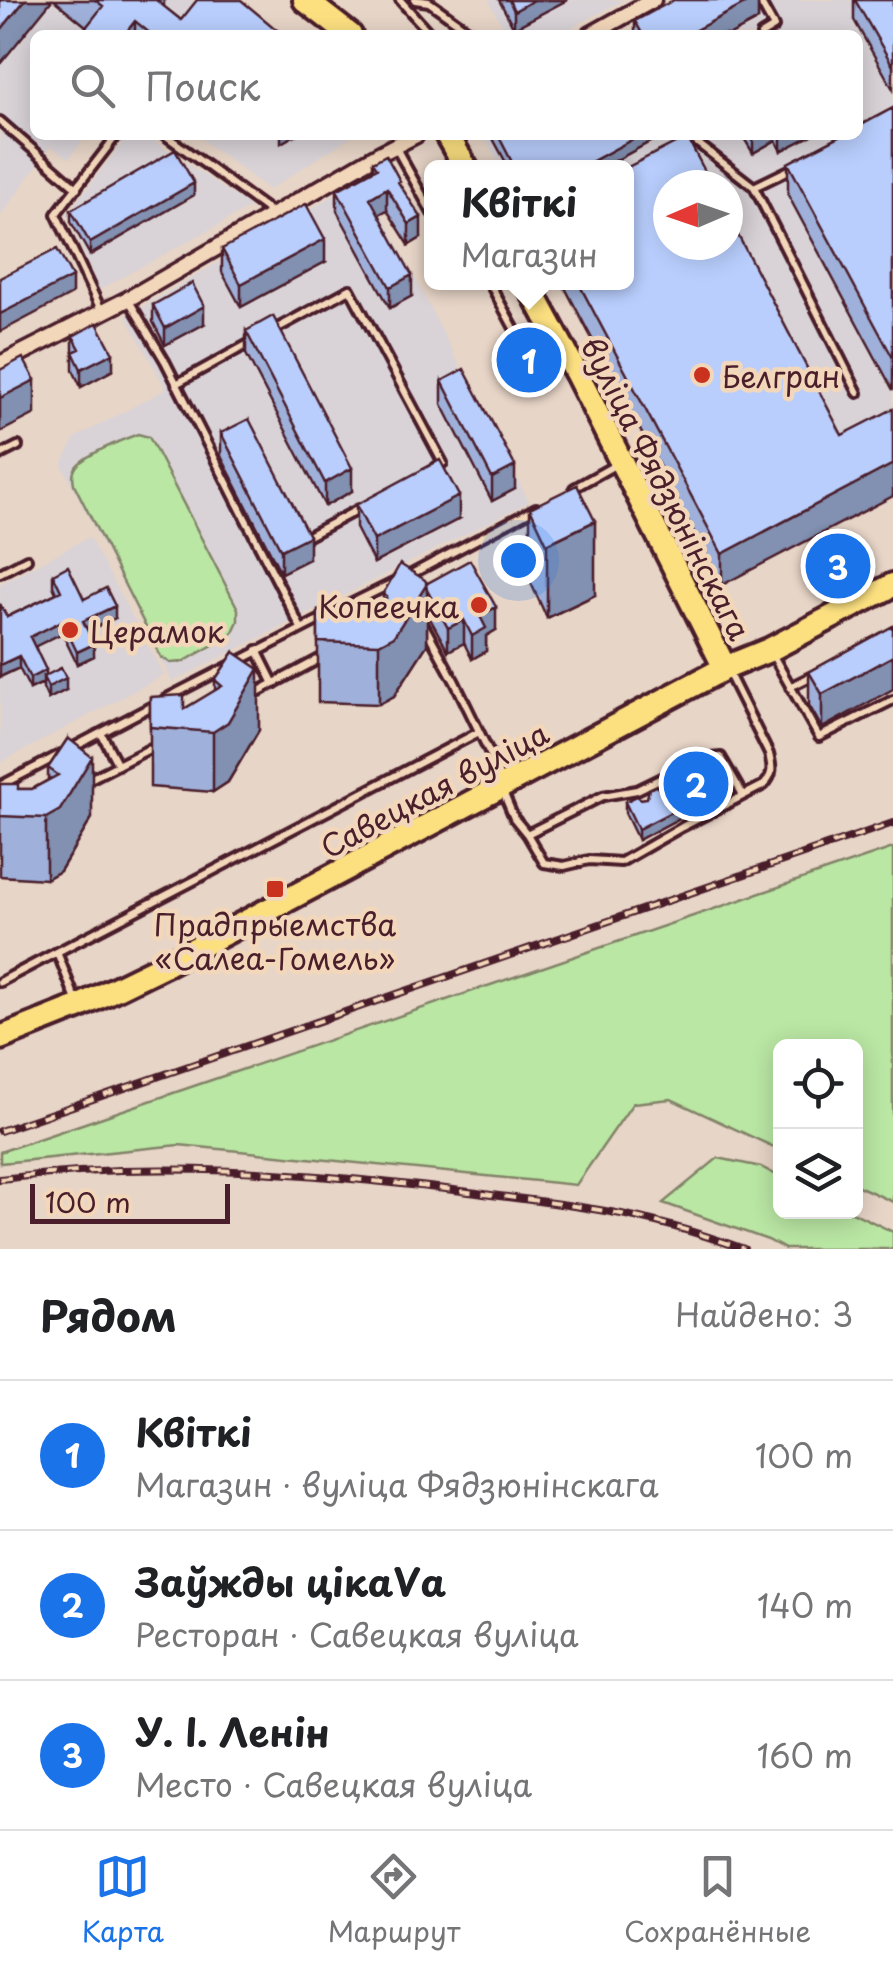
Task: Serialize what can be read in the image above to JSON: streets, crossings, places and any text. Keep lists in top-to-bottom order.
{
  "streets": {
    "main road": ["вуліца Фядзюнінскага", "Савецкая вуліца"]
  },
  "crossings": [
    ["вуліца Фядзюнінскага", "Савецкая вуліца"]
  ],
  "places": {
    "other": ["Белгран", "Копеечка", "Церамок"],
    "transit": ["Прадпрыемства «Салеа-Гомель»"]
  },
  "scale_bar": "100 m",
  "north": "left",
  "page": {
    "search": "Поиск",
    "popup": ["Квіткі", "Магазин"],
    "pins": ["1", "3", "2"],
    "scale": "100 m",
    "heading": ["Рядом", "Найдено: 3"],
    "list": [
      {
        "mark": "1",
        "name": "Квіткі",
        "note": "Магазин · вуліца Фядзюнінскага",
        "value": "100 m"
      },
      {
        "mark": "2",
        "name": "Заўжды цікаVа",
        "note": "Ресторан · Савецкая вуліца",
        "value": "140 m"
      },
      {
        "mark": "3",
        "name": "У. І. Ленін",
        "note": "Место · Савецкая вуліца",
        "value": "160 m"
      }
    ],
    "nav": ["Карта", "Маршрут", "Сохранённые"]
  }
}
